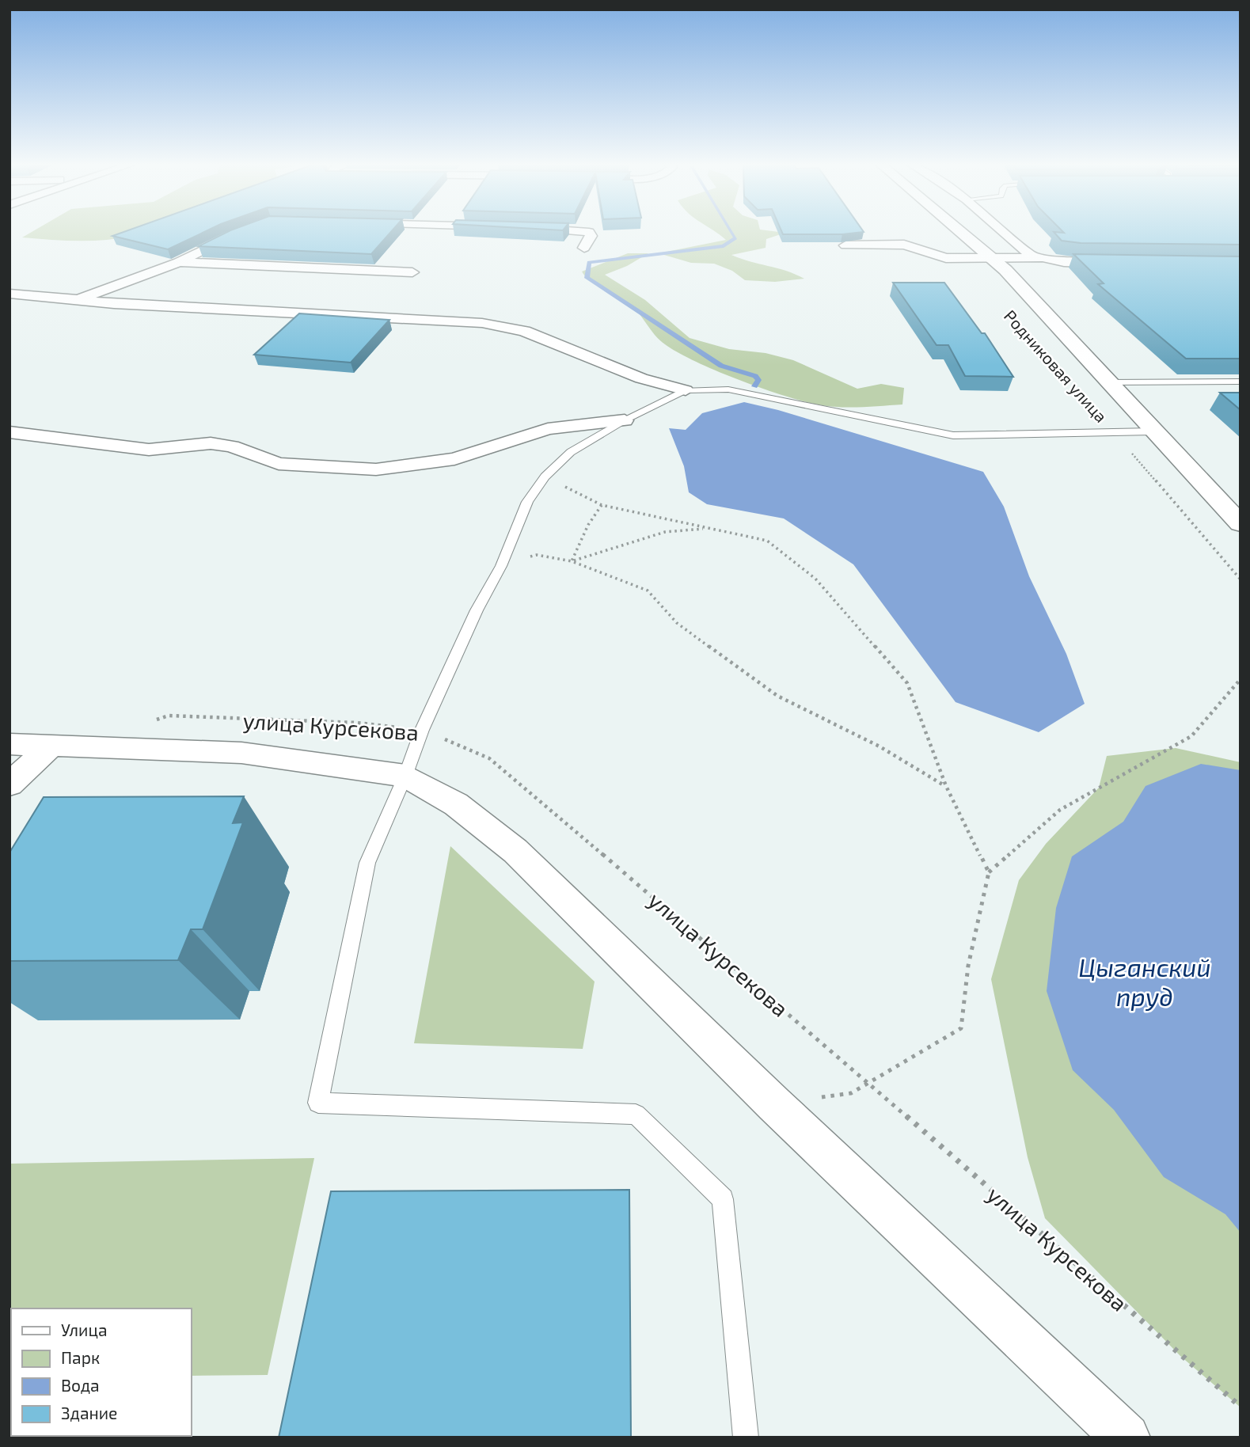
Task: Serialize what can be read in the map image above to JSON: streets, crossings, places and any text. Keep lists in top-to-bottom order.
{
  "streets": {
    "main road": ["Родниковая улица"],
    "street": ["улица Курсекова"]
  },
  "water": ["Цыганский пруд"],
  "legend": [
    "Улица",
    "Парк",
    "Вода",
    "Здание"
  ]
}
